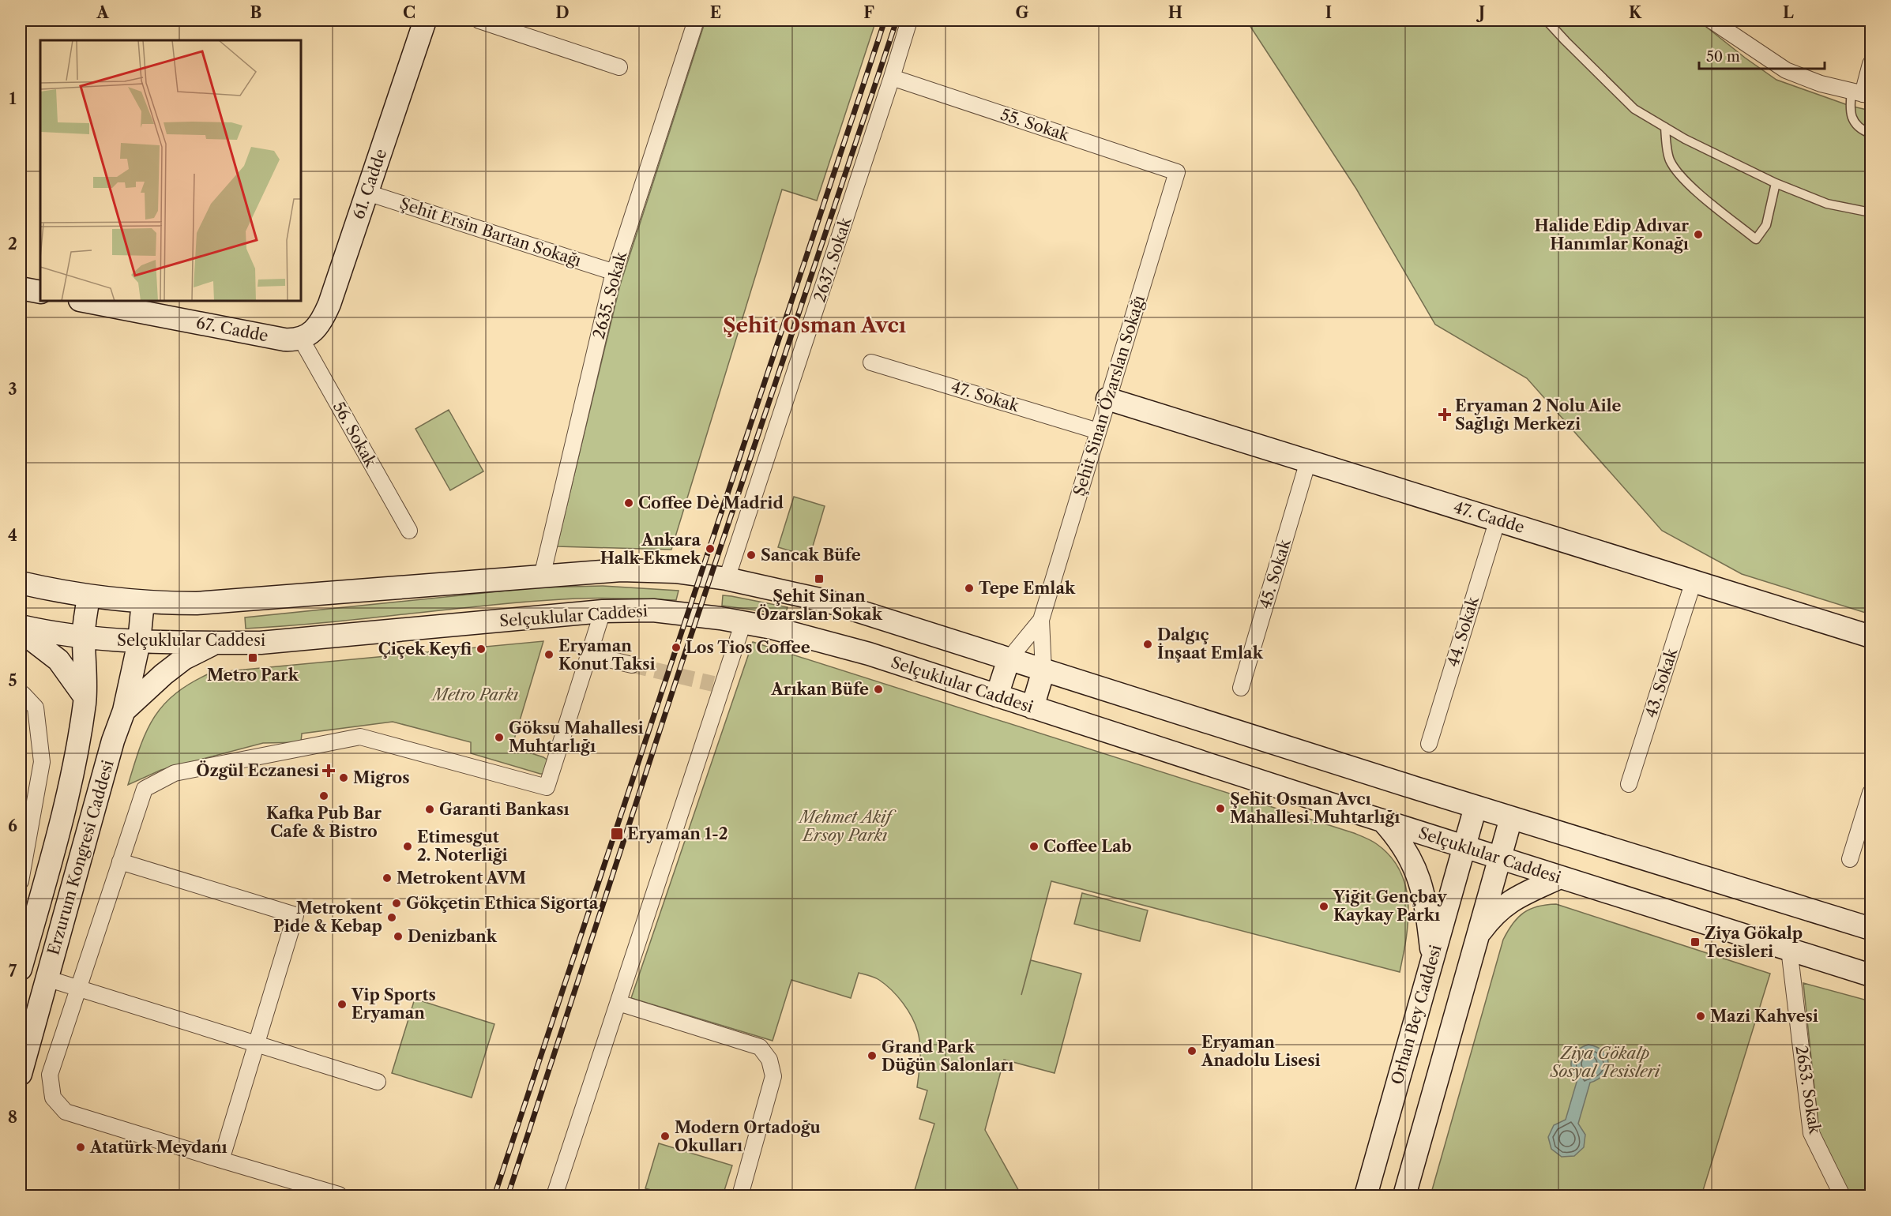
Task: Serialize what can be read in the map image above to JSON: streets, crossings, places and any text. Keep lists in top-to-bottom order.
{
  "streets": {
    "main road": [
      "61. Cadde",
      "67. Cadde",
      "47. Cadde",
      "Selçuklular Caddesi",
      "Erzurum Kongresi Caddesi",
      "Orhan Bey Caddesi"
    ],
    "street": [
      "55. Sokak",
      "Şehit Ersin Bartan Sokağı",
      "2637. Sokak",
      "2635. Sokak",
      "Şehit Sinan Özarslan Sokağı",
      "47. Sokak",
      "56. Sokak",
      "45. Sokak",
      "44. Sokak",
      "43. Sokak",
      "2653. Sokak"
    ]
  },
  "crossings": [
    ["55. Sokak", "2637. Sokak"],
    ["55. Sokak", "Şehit Sinan Özarslan Sokağı"],
    ["61. Cadde", "Şehit Ersin Bartan Sokağı"],
    ["61. Cadde", "67. Cadde"],
    ["61. Cadde", "56. Sokak"],
    ["Şehit Ersin Bartan Sokağı", "2635. Sokak"],
    ["67. Cadde", "56. Sokak"],
    ["Şehit Sinan Özarslan Sokağı", "47. Sokak"],
    ["Şehit Sinan Özarslan Sokağı", "47. Cadde"],
    ["47. Cadde", "45. Sokak"],
    ["47. Cadde", "44. Sokak"],
    ["47. Cadde", "43. Sokak"],
    ["Selçuklular Caddesi", "Erzurum Kongresi Caddesi"],
    ["Selçuklular Caddesi", "Orhan Bey Caddesi"],
    ["Selçuklular Caddesi", "2653. Sokak"]
  ],
  "districts": ["Şehit Osman Avcı"],
  "parks": ["Metro Parkı", "Mehmet Akif Ersoy Parkı", "Ziya Gökalp Sosyal Tesisleri"],
  "places": {
    "other": [
      "Halide Edip Adıvar Hanımlar Konağı",
      "Coffee Dè Madrid",
      "Ankara Halk Ekmek",
      "Sancak Büfe",
      "Tepe Emlak",
      "Dalgıç İnşaat Emlak",
      "Los Tios Coffee",
      "Çiçek Keyfi",
      "Eryaman Konut Taksi",
      "Arıkan Büfe",
      "Göksu Mahallesi Muhtarlığı",
      "Migros",
      "Kafka Pub Bar Cafe & Bistro",
      "Şehit Osman Avcı Mahallesi Muhtarlığı",
      "Garanti Bankası",
      "Etimesgut 2. Noterliği",
      "Coffee Lab",
      "Metrokent AVM",
      "Gökçetin Ethica Sigorta",
      "Yiğit Gençbay Kaykay Parkı",
      "Metrokent Pide & Kebap",
      "Denizbank",
      "Vip Sports Eryaman",
      "Mazi Kahvesi",
      "Eryaman Anadolu Lisesi",
      "Grand Park Düğün Salonları",
      "Modern Ortadoğu Okulları",
      "Atatürk Meydanı"
    ],
    "health": ["Eryaman 2 Nolu Aile Sağlığı Merkezi", "Özgül Eczanesi"],
    "transit": [
      "Şehit Sinan Özarslan Sokak",
      "Metro Park",
      "Eryaman 1-2",
      "Ziya Gökalp Tesisleri"
    ]
  },
  "scale_bar": "50 m",
  "grid": {
    "columns": [
      "A",
      "B",
      "C",
      "D",
      "E",
      "F",
      "G",
      "H",
      "I",
      "J",
      "K",
      "L"
    ],
    "rows": [
      "1",
      "2",
      "3",
      "4",
      "5",
      "6",
      "7",
      "8"
    ]
  }
}
